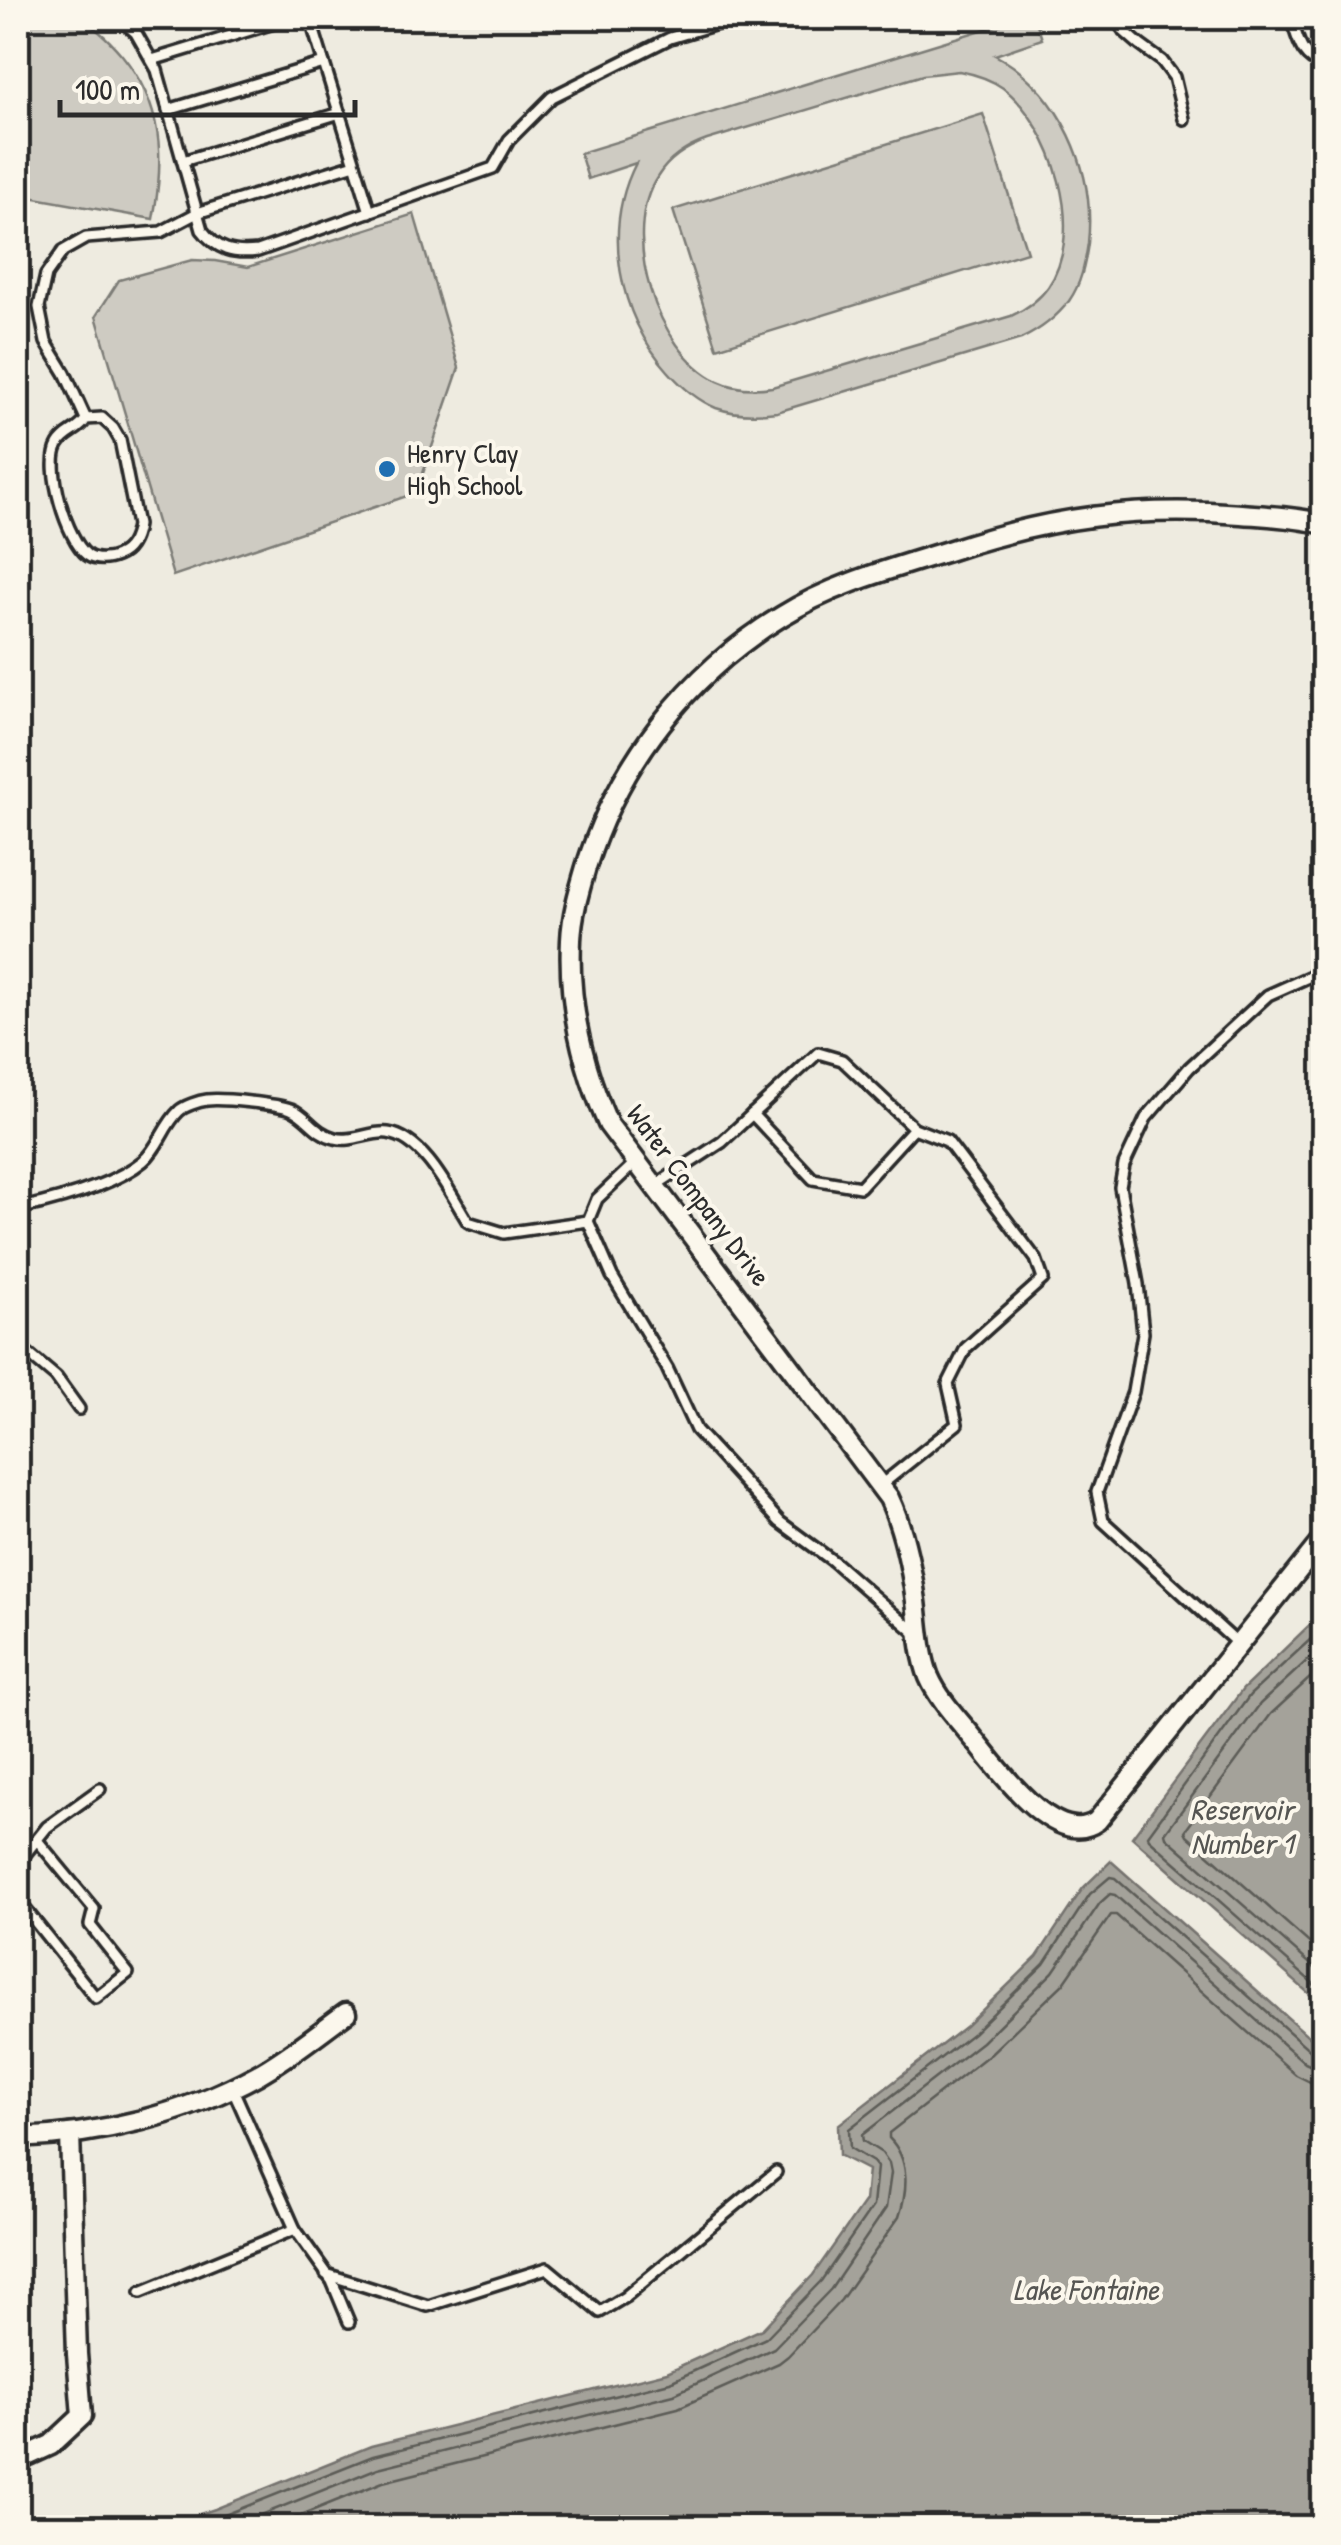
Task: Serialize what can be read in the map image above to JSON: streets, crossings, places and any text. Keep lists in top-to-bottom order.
{
  "streets": {
    "street": ["Water Company Drive"]
  },
  "water": ["Reservoir Number 1", "Lake Fontaine"],
  "places": ["Henry Clay High School"],
  "scale_bar": "100 m"
}
